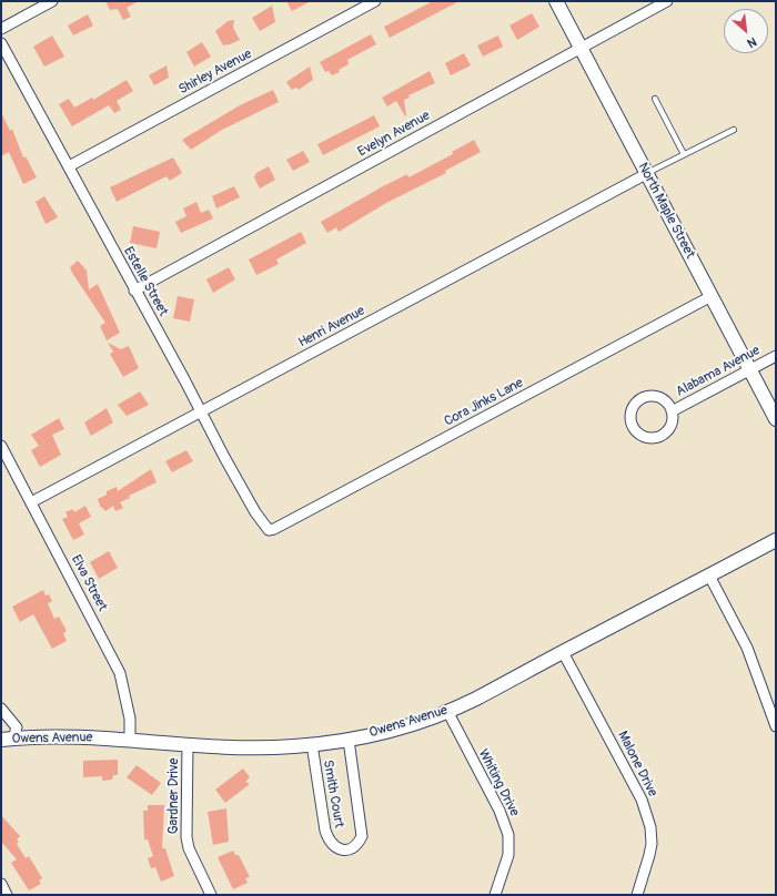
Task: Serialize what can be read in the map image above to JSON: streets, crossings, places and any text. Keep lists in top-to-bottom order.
{
  "streets": {
    "street": [
      "Shirley Avenue",
      "Evelyn Avenue",
      "North Maple Street",
      "Estelle Street",
      "Henri Avenue",
      "Alabama Avenue",
      "Cora Jinks Lane",
      "Elva Street",
      "Owens Avenue",
      "Malone Drive",
      "Whiting Drive",
      "Smith Court",
      "Gardner Drive"
    ]
  },
  "crossings": [
    ["Shirley Avenue", "Estelle Street"],
    ["Evelyn Avenue", "North Maple Street"],
    ["Evelyn Avenue", "Estelle Street"],
    ["North Maple Street", "Henri Avenue"],
    ["North Maple Street", "Alabama Avenue"],
    ["North Maple Street", "Cora Jinks Lane"],
    ["Estelle Street", "Henri Avenue"],
    ["Estelle Street", "Cora Jinks Lane"],
    ["Henri Avenue", "Elva Street"],
    ["Elva Street", "Owens Avenue"],
    ["Owens Avenue", "Malone Drive"],
    ["Owens Avenue", "Whiting Drive"],
    ["Owens Avenue", "Smith Court"],
    ["Owens Avenue", "Gardner Drive"]
  ],
  "north": "bottom right"
}
